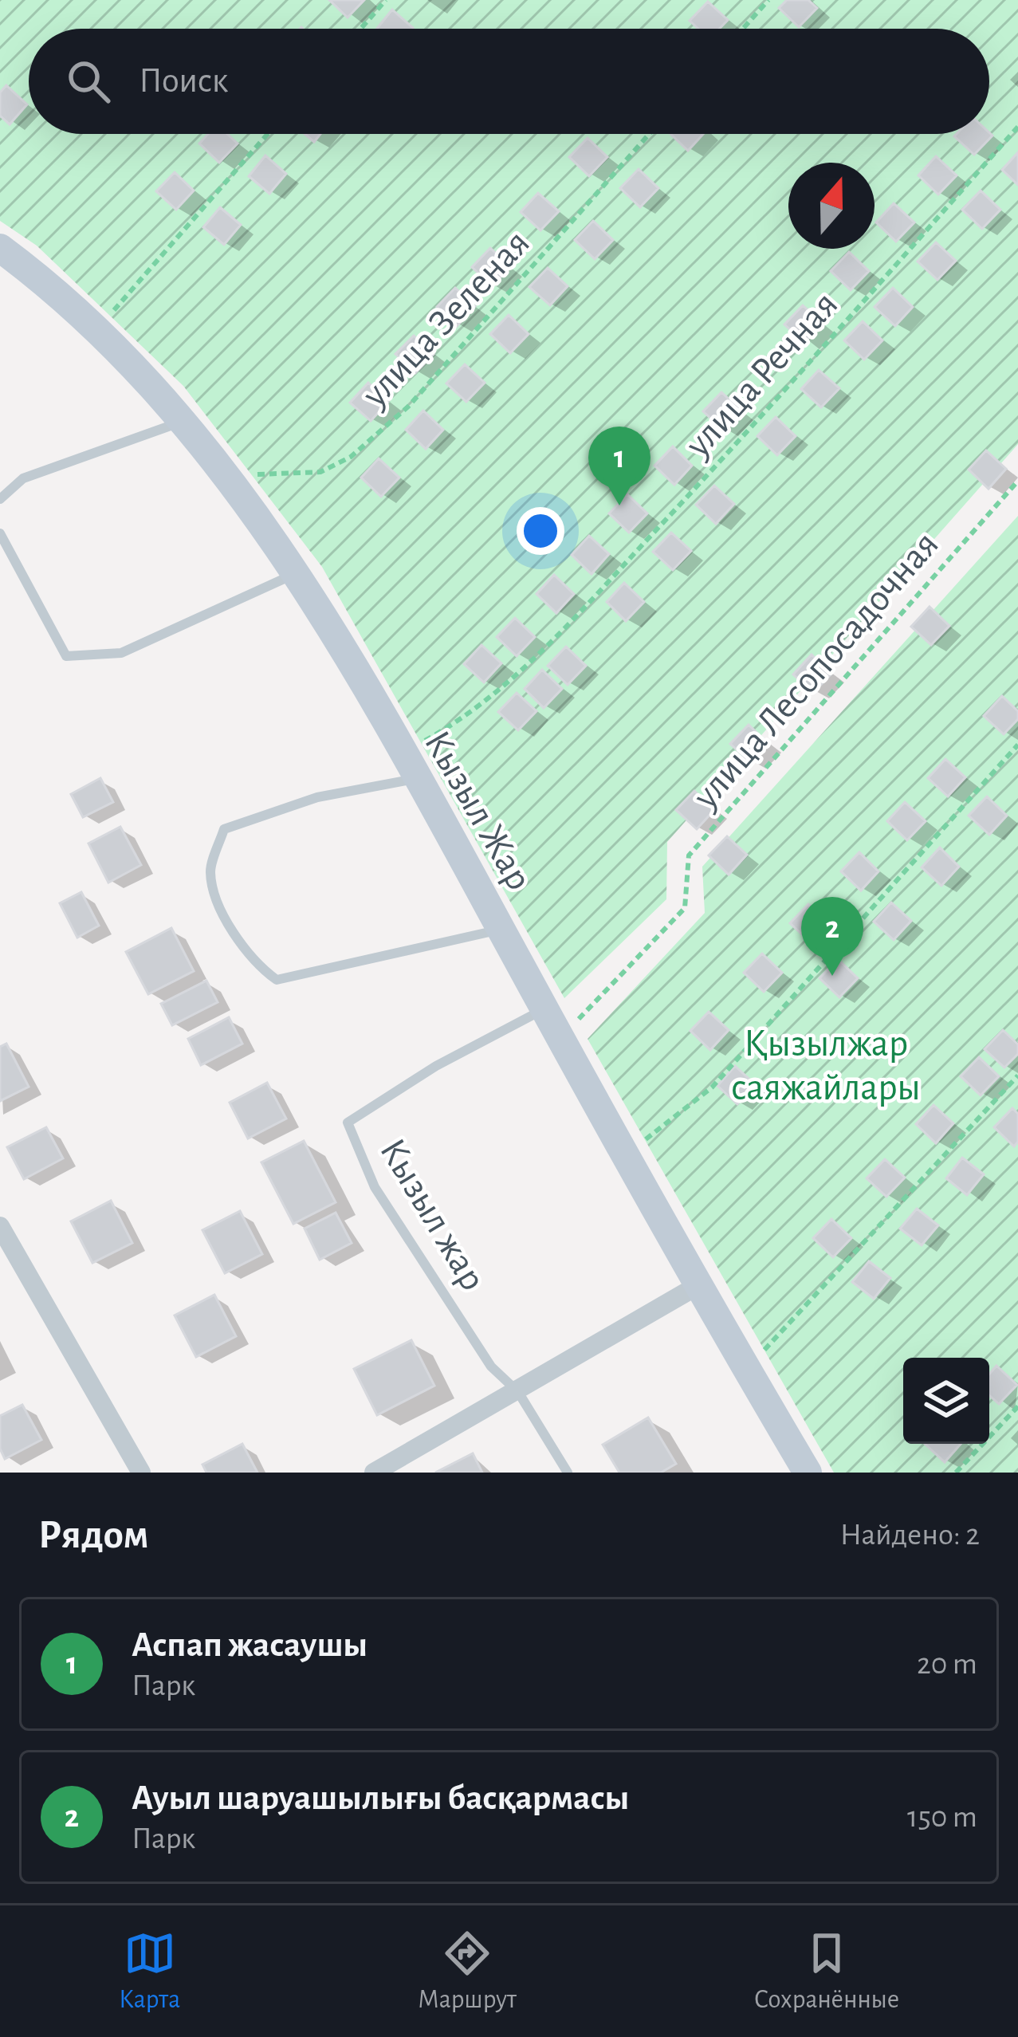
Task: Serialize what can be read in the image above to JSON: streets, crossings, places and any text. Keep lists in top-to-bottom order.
{
  "streets": {
    "main road": ["Кызыл Жар"],
    "lane": ["Кызыл жар"],
    "path": ["улица Зеленая", "улица Речная", "улица Лесопосадочная"]
  },
  "crossings": [
    ["улица Зеленая", "Кызыл Жар"],
    ["улица Речная", "Кызыл Жар"],
    ["улица Лесопосадочная", "Кызыл Жар"],
    ["Кызыл Жар", "Кызыл жар"]
  ],
  "parks": ["Қызылжар саяжайлары"],
  "north": "top",
  "page": {
    "search": "Поиск",
    "pins": ["1", "2"],
    "heading": ["Рядом", "Найдено: 2"],
    "list": [
      {
        "mark": "1",
        "name": "Аспап жасаушы",
        "note": "Парк",
        "value": "20 m"
      },
      {
        "mark": "2",
        "name": "Ауыл шаруашылығы басқармасы",
        "note": "Парк",
        "value": "150 m"
      }
    ],
    "nav": ["Карта", "Маршрут", "Сохранённые"]
  }
}
